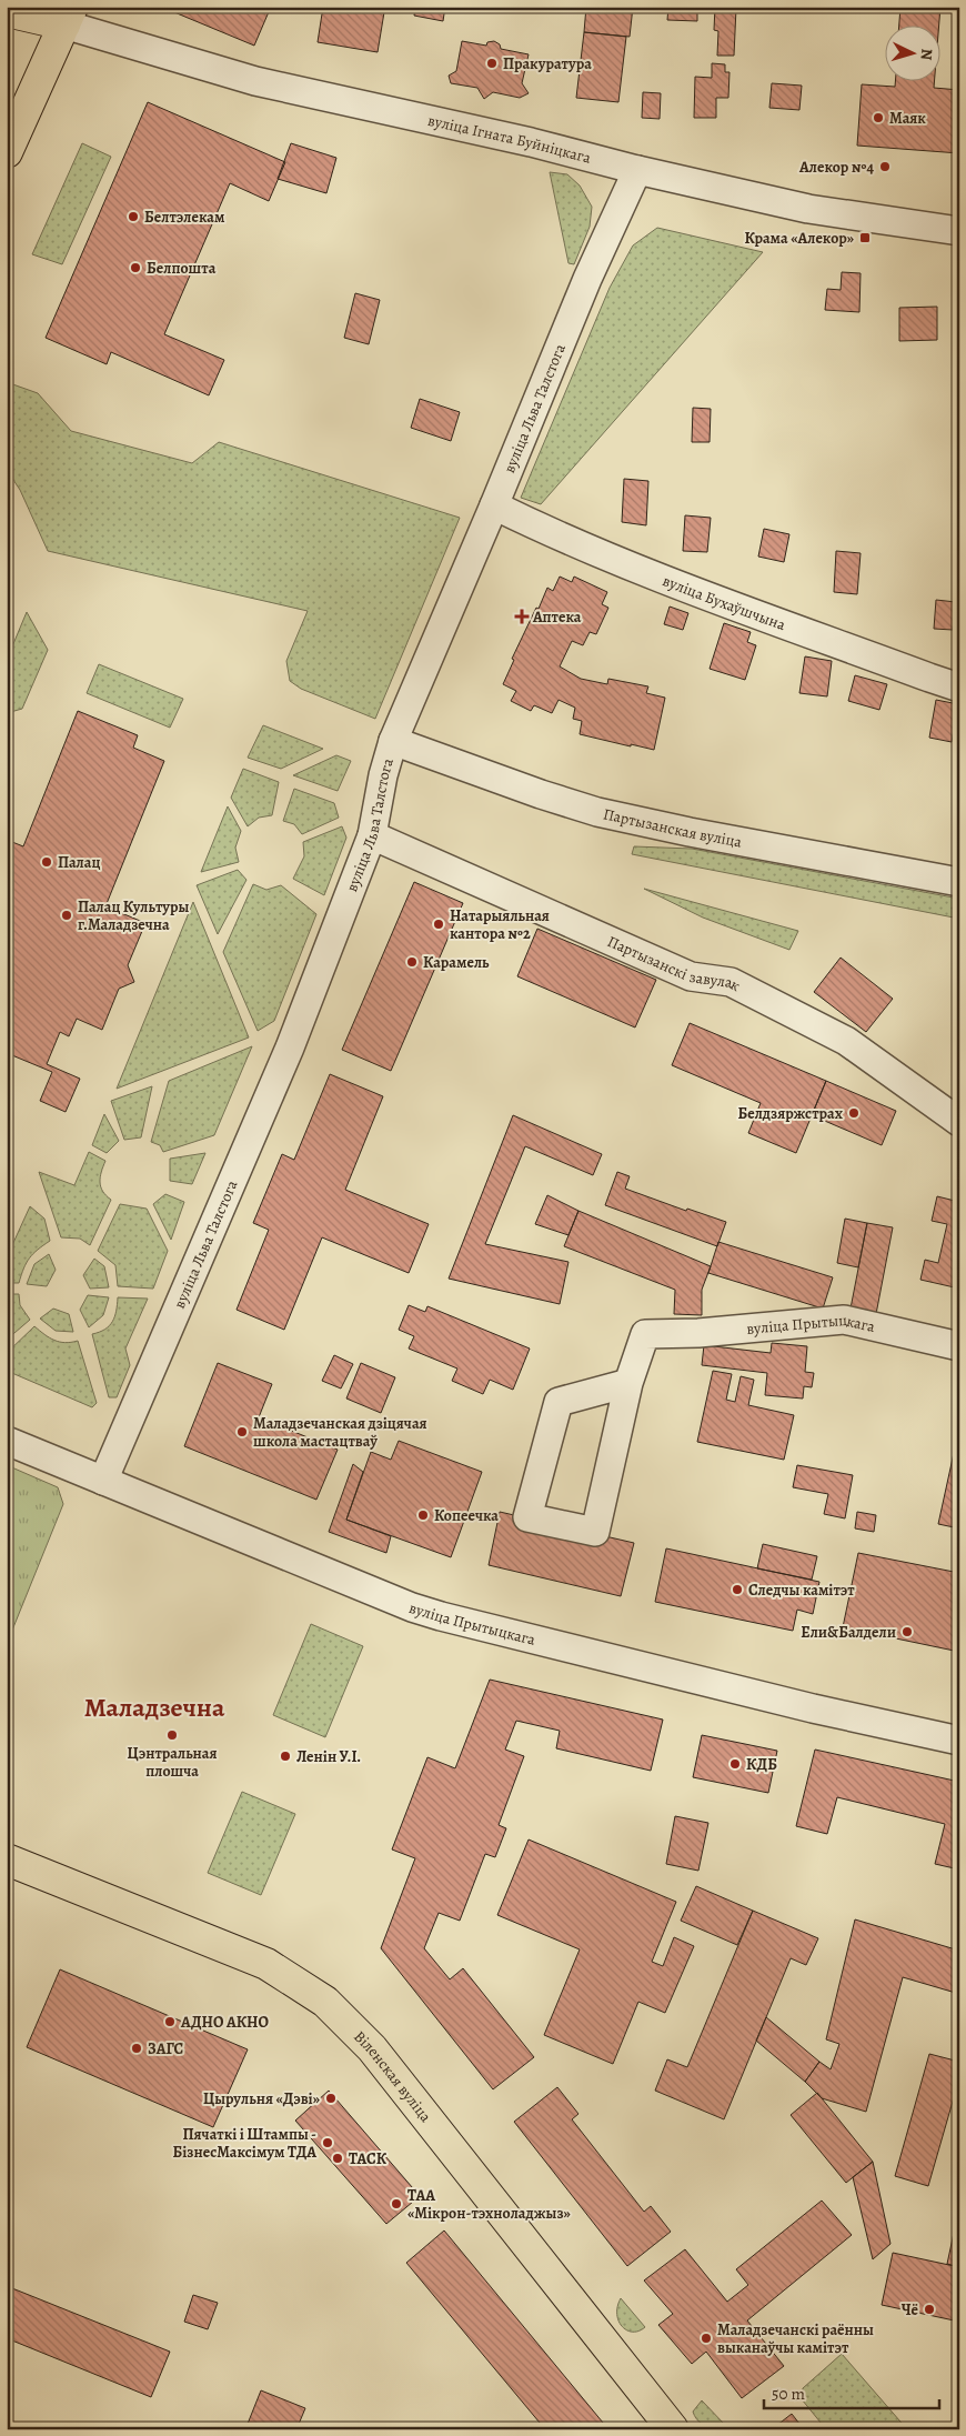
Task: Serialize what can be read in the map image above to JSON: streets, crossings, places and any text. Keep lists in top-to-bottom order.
{
  "streets": {
    "main road": ["Віленская вуліца"],
    "street": [
      "вуліца Ігната Буйніцкага",
      "вуліца Льва Талстога",
      "вуліца Бухаўшчына",
      "Партызанская вуліца",
      "Партызанскі завулак",
      "вуліца Прытыцкага"
    ]
  },
  "crossings": [
    ["вуліца Ігната Буйніцкага", "вуліца Льва Талстога"],
    ["вуліца Льва Талстога", "вуліца Бухаўшчына"],
    ["вуліца Льва Талстога", "Партызанская вуліца"],
    ["вуліца Льва Талстога", "Партызанскі завулак"],
    ["вуліца Льва Талстога", "вуліца Прытыцкага"]
  ],
  "districts": ["Маладзечна"],
  "places": {
    "other": [
      "Пракуратура",
      "Маяк",
      "Алекор №4",
      "Белтэлекам",
      "Белпошта",
      "Палац",
      "Палац Культуры г.Маладзечна",
      "Натарыяльная кантора №2",
      "Карамель",
      "Белдзяржстрах",
      "Маладзечанская дзіцячая школа мастацтваў",
      "Копеечка",
      "Следчы камітэт",
      "Ели&Балдели",
      "Цэнтральная плошча",
      "Ленін У.І.",
      "КДБ",
      "АДНО АКНО",
      "ЗАГС",
      "Цырульня «Дэві»",
      "Пячаткі і Штампы - БізнесМаксімум ТДА",
      "ТАСК",
      "ТАА «Мікрон-тэхноладжыз»",
      "Чё",
      "Маладзечанскі раённы выканаўчы камітэт"
    ],
    "transit": ["Крама «Алекор»"],
    "health": ["Аптека"]
  },
  "scale_bar": "50 m",
  "north": "right"
}
